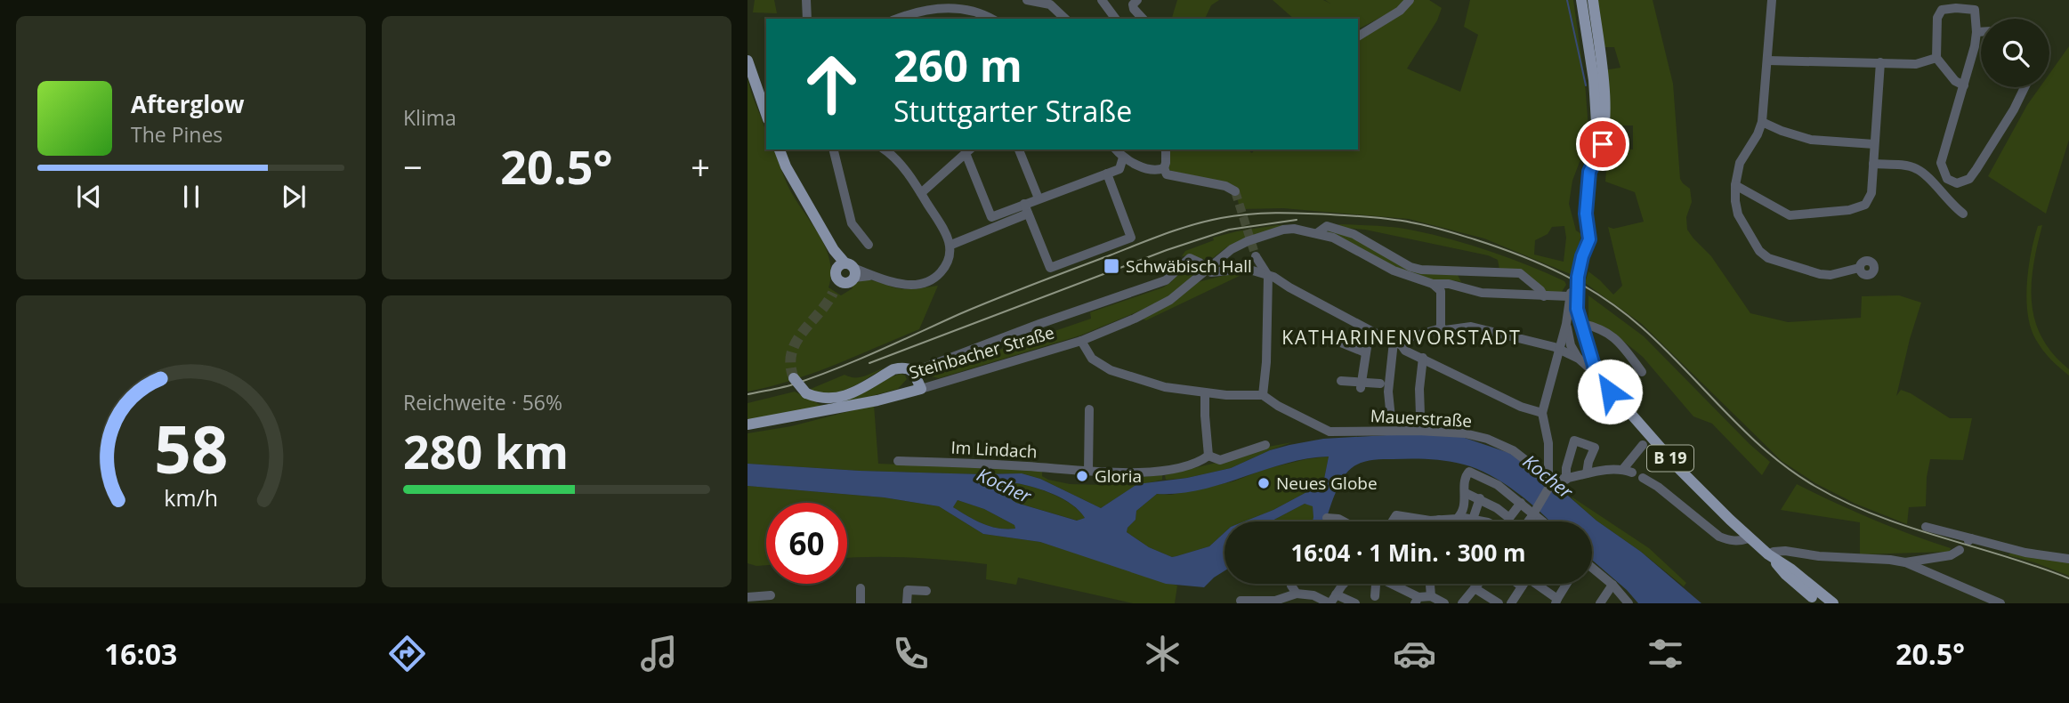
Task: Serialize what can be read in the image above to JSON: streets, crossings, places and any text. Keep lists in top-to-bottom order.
{
  "streets": {
    "main road": ["Steinbacher Straße", "B 19"],
    "street": ["Mauerstraße", "Im Lindach"]
  },
  "districts": ["KATHARINENVORSTADT"],
  "water": ["Kocher"],
  "places": {
    "transit": ["Schwäbisch Hall"],
    "other": ["Gloria", "Neues Globe"]
  },
  "page": {
    "tile": [
      "Klima",
      ["Reichweite · 56%", "280 km"]
    ],
    "turn": ["260 m", "Stuttgarter Straße"],
    "song": ["Afterglow", "The Pines"],
    "heat": ["−", "20.5°", "+"],
    "limit": "60",
    "trip": "16:04 · 1 Min. · 300 m",
    "tabs": ["16:03", "20.5°"],
    "gauge": ["58", "km/h"]
  }
}
